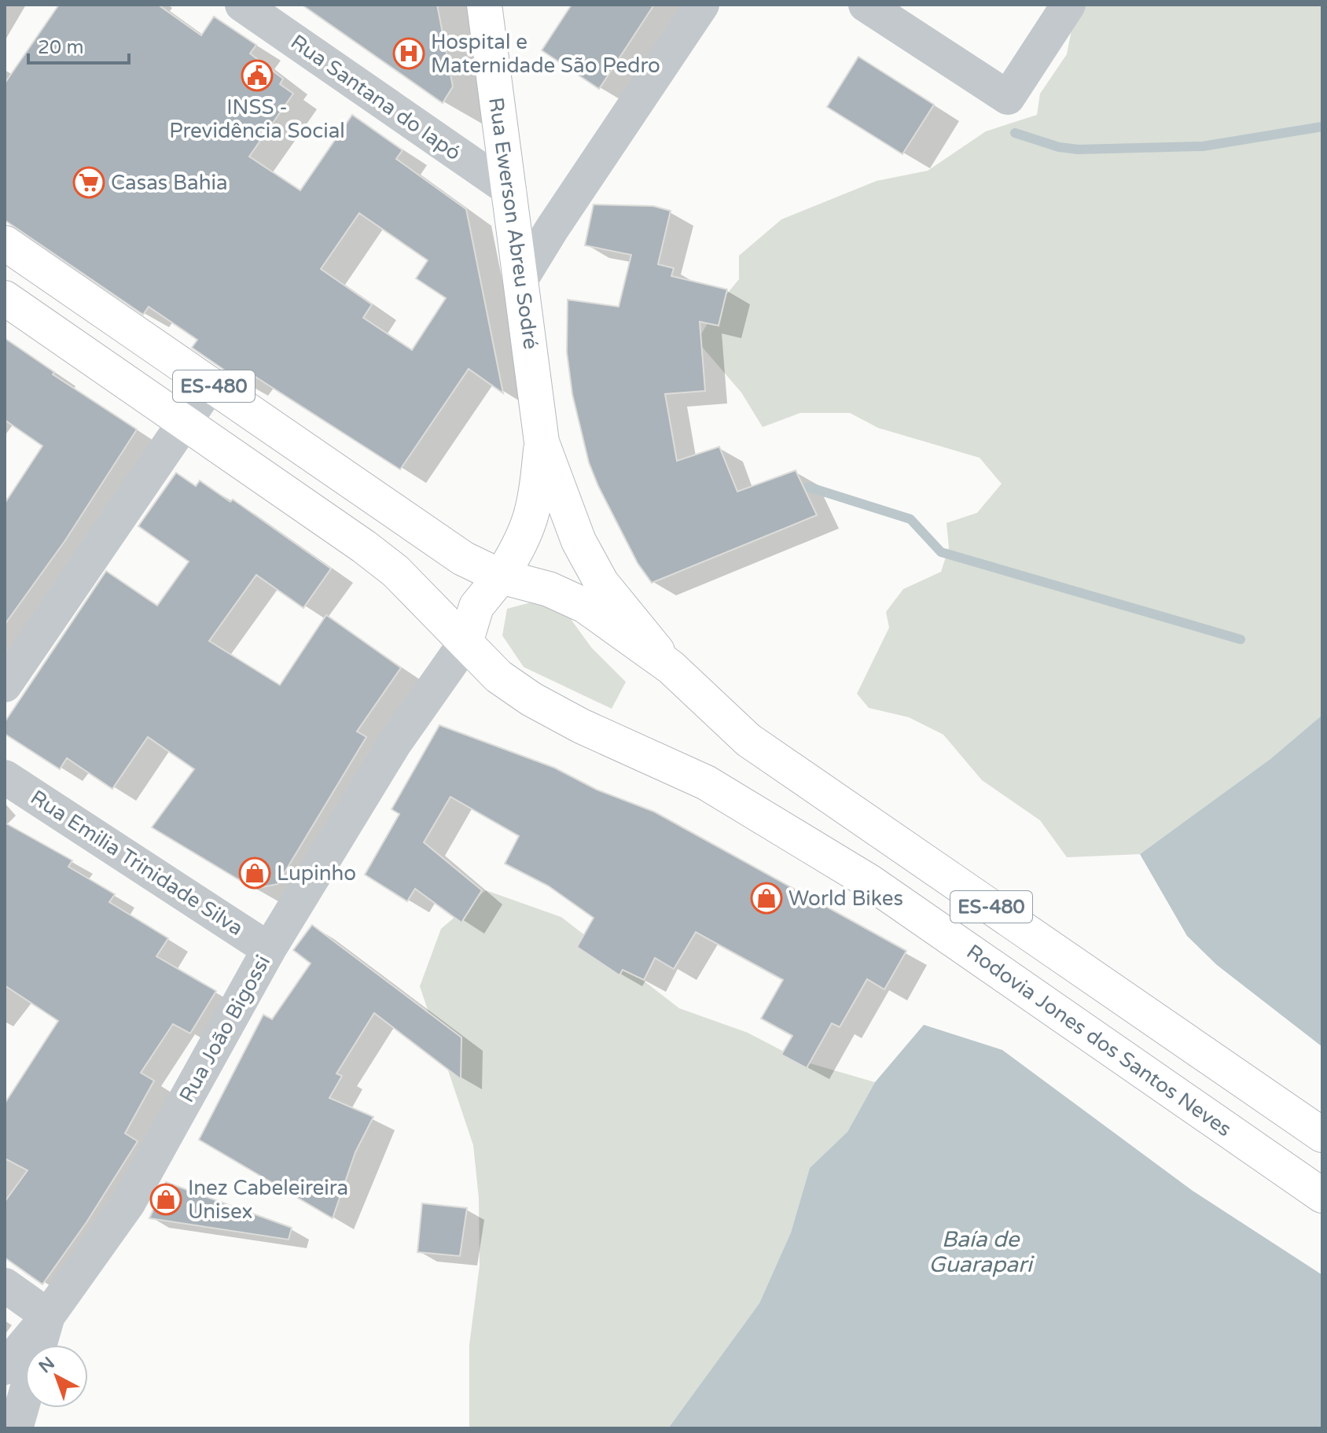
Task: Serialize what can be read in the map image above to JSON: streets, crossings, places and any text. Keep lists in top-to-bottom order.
{
  "streets": {
    "main road": ["Rua Ewerson Abreu Sodré", "ES-480", "Rodovia Jones dos Santos Neves"],
    "street": ["Rua Santana do Iapó", "Rua Emilia Trinidade Silva", "Rua João Bigossi"]
  },
  "crossings": [
    ["Rua Santana do Iapó", "Rua Ewerson Abreu Sodré"],
    ["Rua Ewerson Abreu Sodré", "ES-480"],
    ["Rua Ewerson Abreu Sodré", "Rua João Bigossi"],
    ["Rua Ewerson Abreu Sodré", "Rodovia Jones dos Santos Neves"],
    ["Rua Emilia Trinidade Silva", "Rua João Bigossi"],
    ["Rua João Bigossi", "Rodovia Jones dos Santos Neves"]
  ],
  "water": ["Baía de Guarapari"],
  "places": {
    "hospital": ["Hospital e Maternidade São Pedro"],
    "public building": ["INSS - Previdência Social"],
    "supermarket": ["Casas Bahia"],
    "shop": ["Lupinho", "World Bikes", "Inez Cabeleireira Unisex"]
  },
  "scale_bar": "20 m",
  "north": "top left"
}
